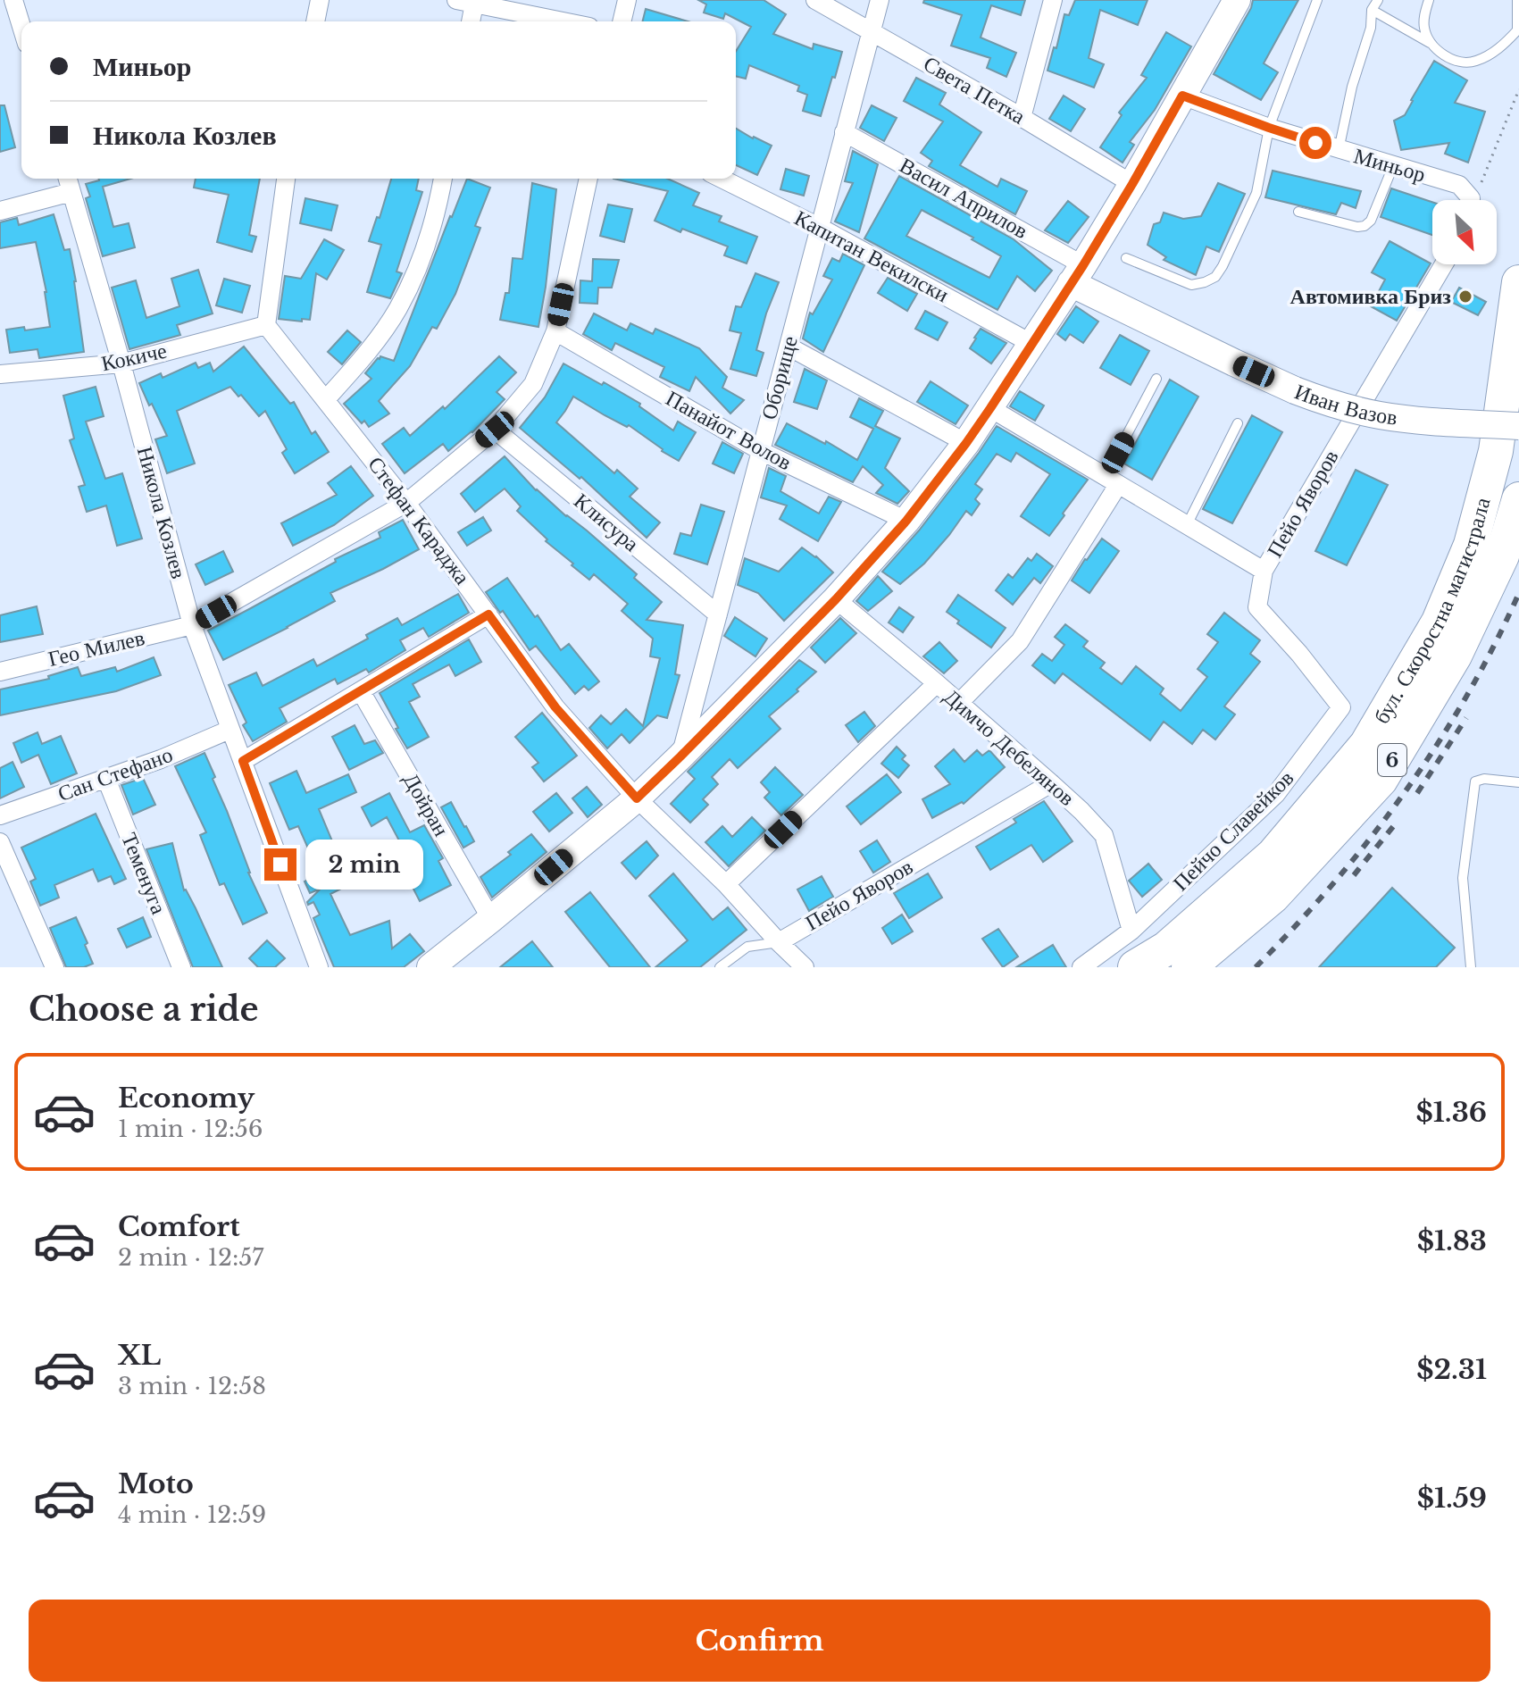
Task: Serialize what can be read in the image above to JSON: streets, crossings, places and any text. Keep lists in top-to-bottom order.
{
  "streets": {
    "highway": ["бул. Скоростна магистрала", "6"],
    "main road": ["Иван Вазов"],
    "street": [
      "Света Петка",
      "Миньор",
      "Васил Априлов",
      "Капитан Векилски",
      "Кокиче",
      "Оборище",
      "Панайот Волов",
      "Пейо Яворов",
      "Никола Козлев",
      "Стефан Караджа",
      "Клисура",
      "Гео Милев",
      "Димчо Дебелянов",
      "Сан Стефано",
      "Дойран",
      "Пейчо Славейков",
      "Теменуга"
    ]
  },
  "crossings": [
    ["Света Петка", "Оборище"],
    ["Васил Априлов", "Оборище"],
    ["Васил Априлов", "Иван Вазов"],
    ["Капитан Векилски", "Оборище"],
    ["Кокиче", "Никола Козлев"],
    ["Кокиче", "Стефан Караджа"],
    ["Оборище", "Панайот Волов"],
    ["Оборище", "Клисура"],
    ["Панайот Волов", "Гео Милев"],
    ["Пейо Яворов", "Стефан Караджа"],
    ["Пейо Яворов", "Димчо Дебелянов"],
    ["Пейо Яворов", "Пейчо Славейков"],
    ["Никола Козлев", "Гео Милев"],
    ["Никола Козлев", "Сан Стефано"],
    ["Стефан Караджа", "Гео Милев"],
    ["Клисура", "Гео Милев"],
    ["Димчо Дебелянов", "Пейчо Славейков"],
    ["Сан Стефано", "Теменуга"]
  ],
  "places": ["Автомивка Бриз"],
  "north": "bottom right",
  "page": {
    "banner": ["Миньор", "Никола Козлев"],
    "bubble": "2 min",
    "heading": "Choose a ride",
    "list": [
      {
        "name": "Economy",
        "note": "1 min · 12:56",
        "value": "$1.36"
      },
      {
        "name": "Comfort",
        "note": "2 min · 12:57",
        "value": "$1.83"
      },
      {
        "name": "XL",
        "note": "3 min · 12:58",
        "value": "$2.31"
      },
      {
        "name": "Moto",
        "note": "4 min · 12:59",
        "value": "$1.59"
      }
    ],
    "buttons": "Confirm"
  }
}
